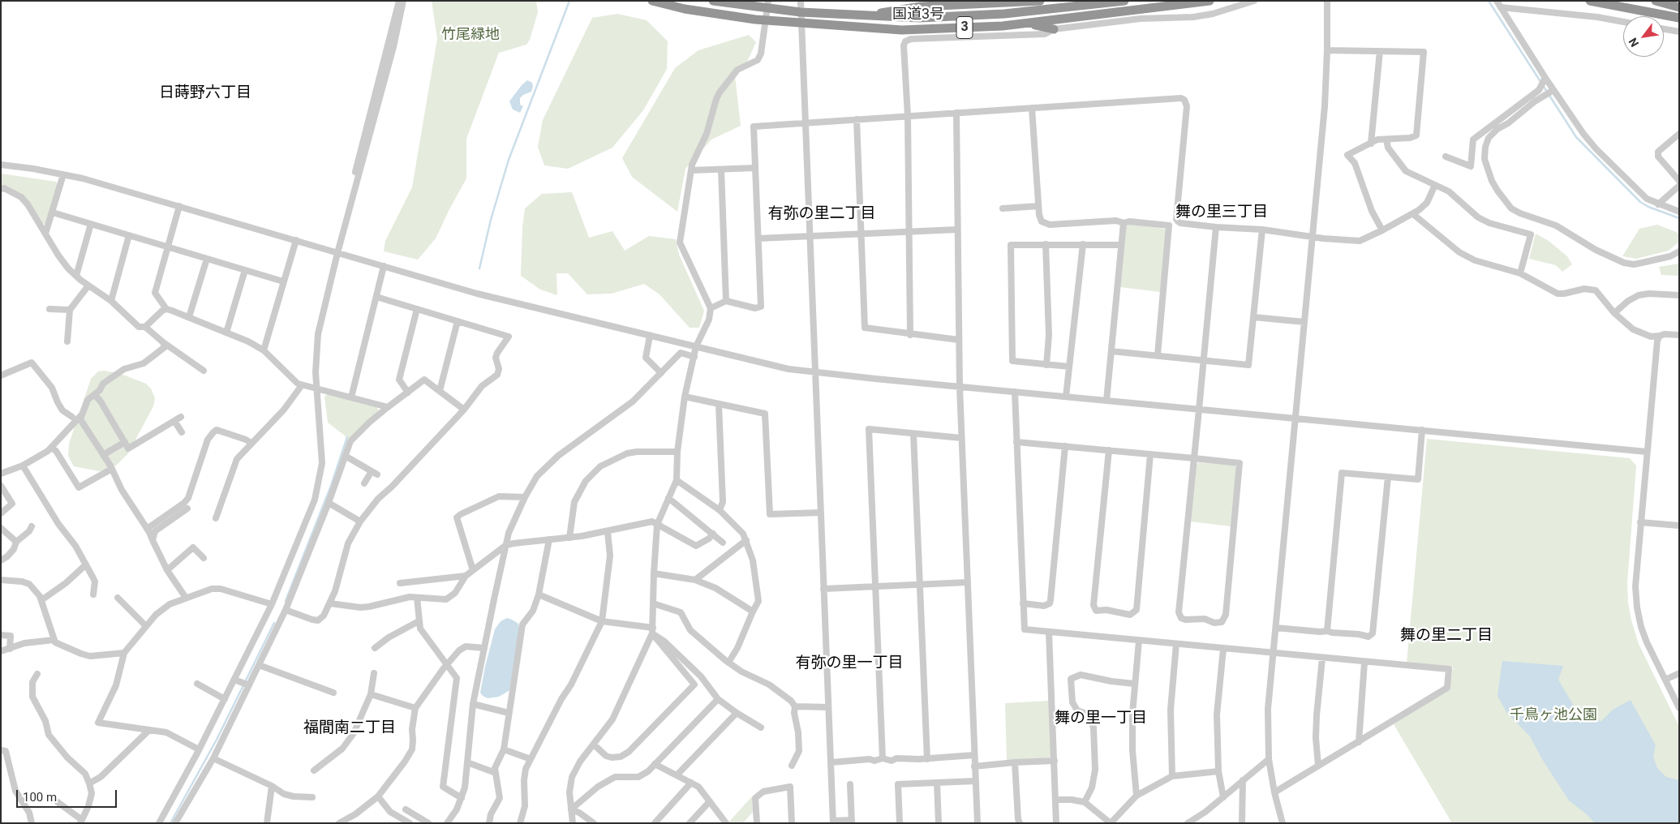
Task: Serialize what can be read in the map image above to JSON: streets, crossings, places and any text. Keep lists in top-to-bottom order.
{
  "streets": {
    "highway": ["国道3号", "3"]
  },
  "districts": [
    "日蒔野六丁目",
    "舞の里三丁目",
    "有弥の里二丁目",
    "舞の里二丁目",
    "有弥の里一丁目",
    "舞の里一丁目",
    "福間南二丁目"
  ],
  "parks": ["竹尾緑地", "千鳥ヶ池公園"],
  "scale_bar": "100 m",
  "north": "bottom left"
}
